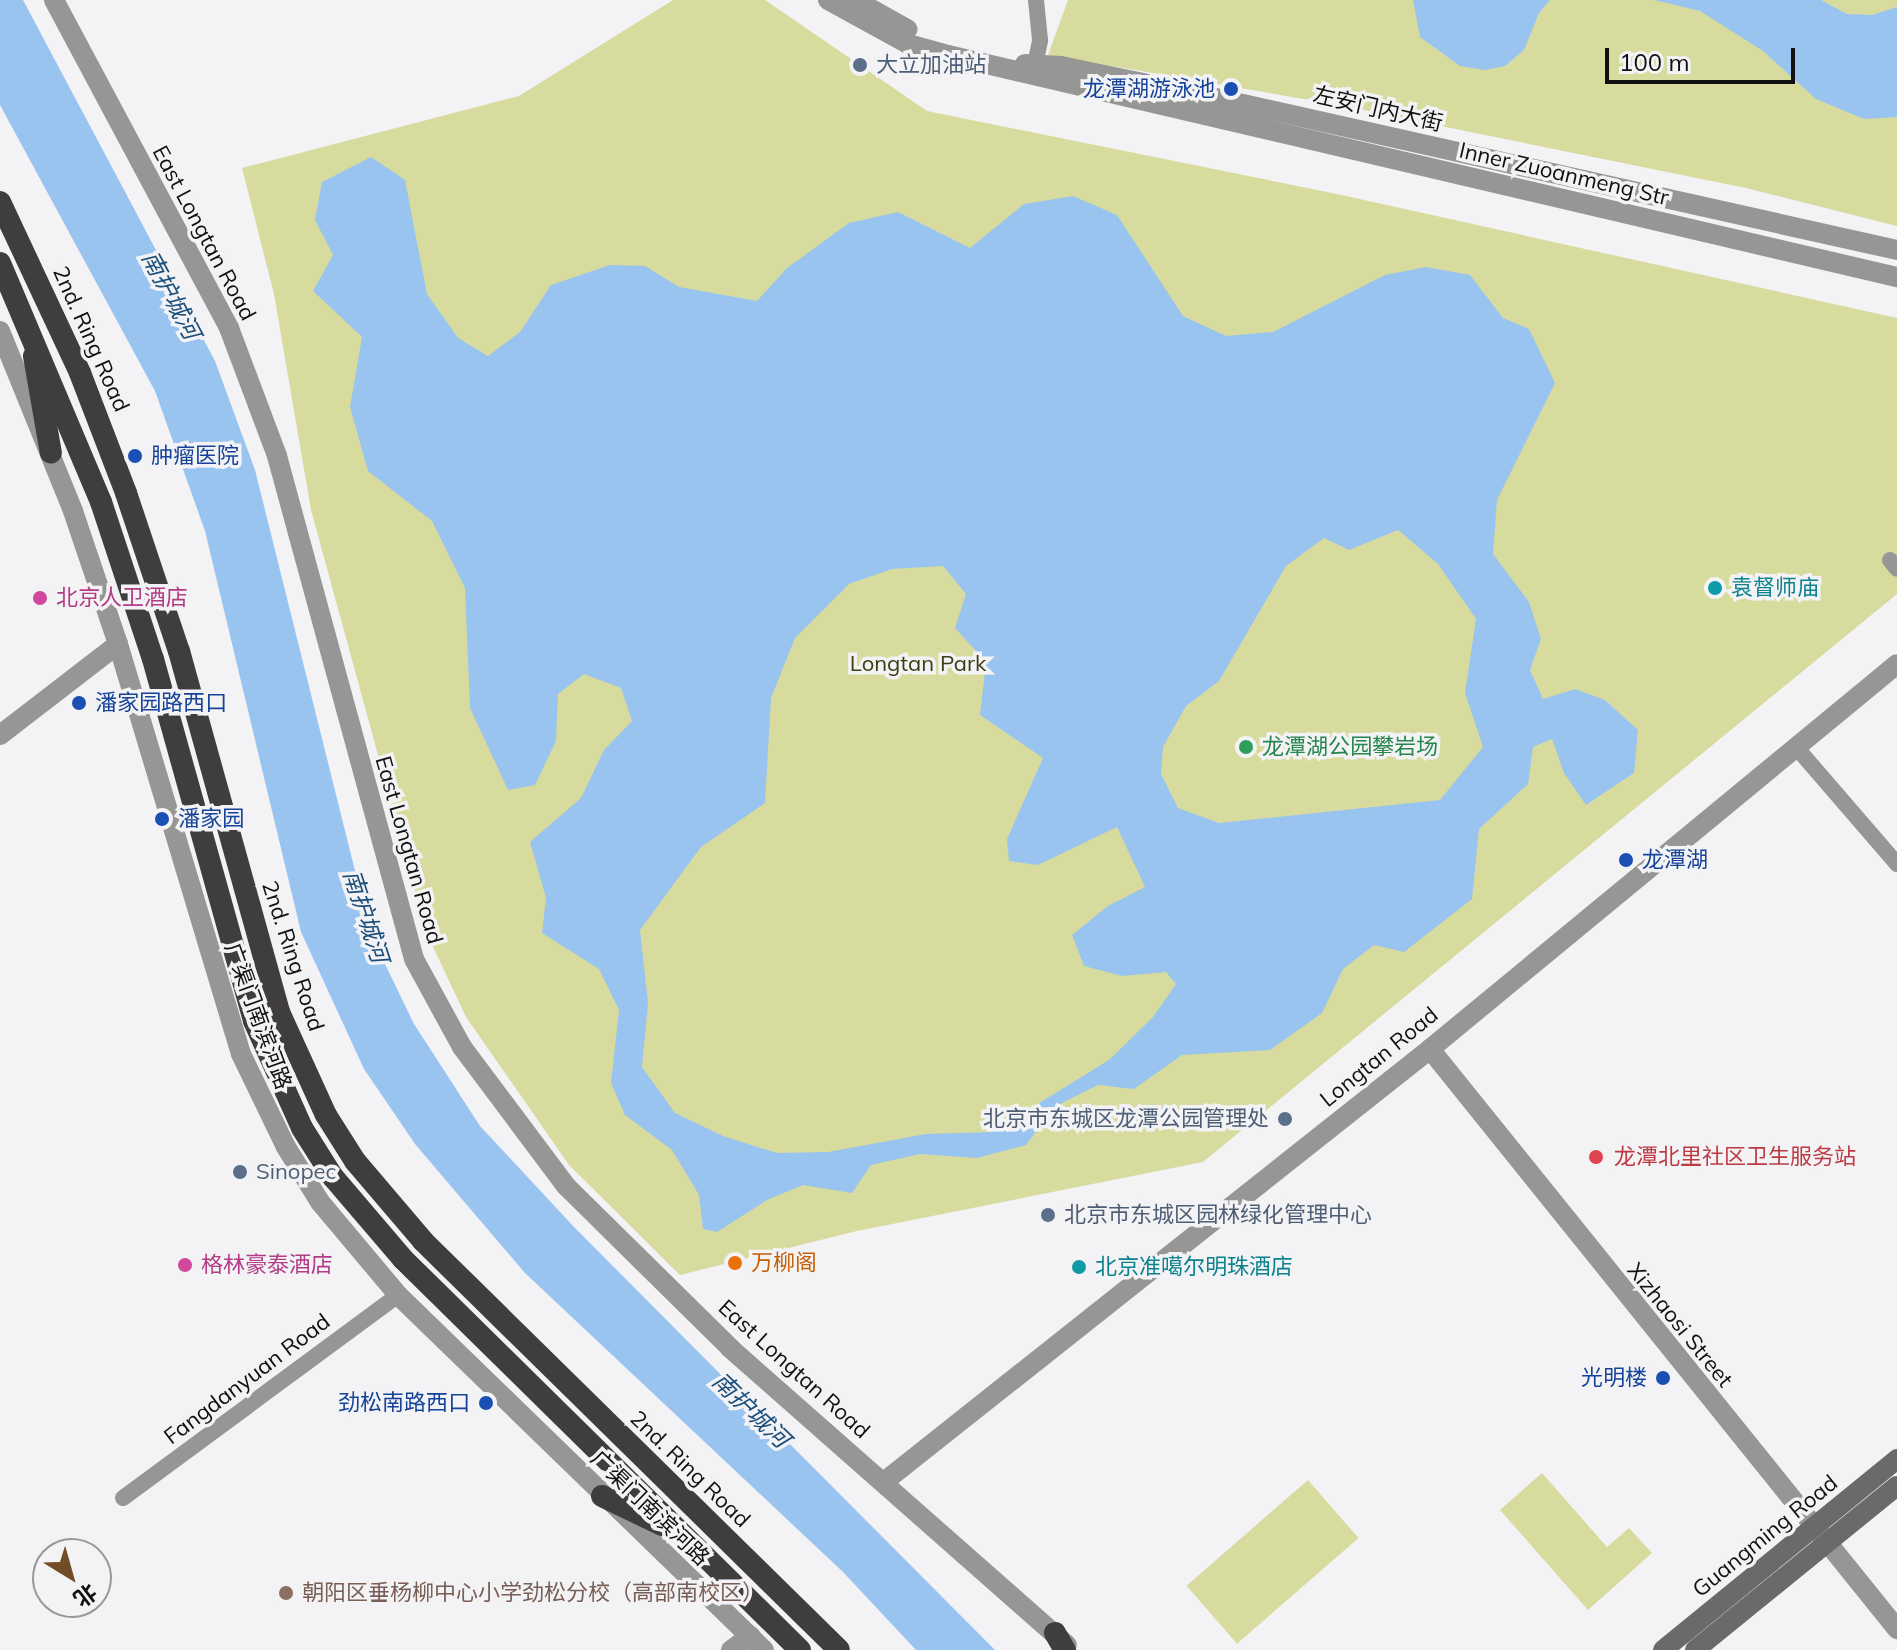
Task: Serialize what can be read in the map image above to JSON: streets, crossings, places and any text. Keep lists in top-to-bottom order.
{
  "streets": {
    "highway": ["2nd. Ring Road"],
    "main road": ["Guangming Road"],
    "street": [
      "左安门内大街",
      "Inner Zuoanmeng Str",
      "East Longtan Road",
      "广渠门南滨河路",
      "Longtan Road",
      "Xizhaosi Street",
      "Fangdanyuan Road"
    ]
  },
  "crossings": [
    ["左安门内大街", "Inner Zuoanmeng Str"],
    ["East Longtan Road", "Longtan Road"],
    ["广渠门南滨河路", "Fangdanyuan Road"],
    ["Longtan Road", "Xizhaosi Street"],
    ["Xizhaosi Street", "Guangming Road"]
  ],
  "water": ["南护城河"],
  "parks": ["Longtan Park"],
  "places": [
    "大立加油站",
    "龙潭湖游泳池",
    "肿瘤医院",
    "袁督师庙",
    "北京人卫酒店",
    "潘家园路西口",
    "龙潭湖公园攀岩场",
    "潘家园",
    "龙潭湖",
    "北京市东城区龙潭公园管理处",
    "龙潭北里社区卫生服务站",
    "Sinopec",
    "北京市东城区园林绿化管理中心",
    "万柳阁",
    "格林豪泰酒店",
    "北京准噶尔明珠酒店",
    "光明楼",
    "劲松南路西口",
    "朝阳区垂杨柳中心小学劲松分校（高部南校区）"
  ],
  "scale_bar": "100 m",
  "north": "bottom right"
}
